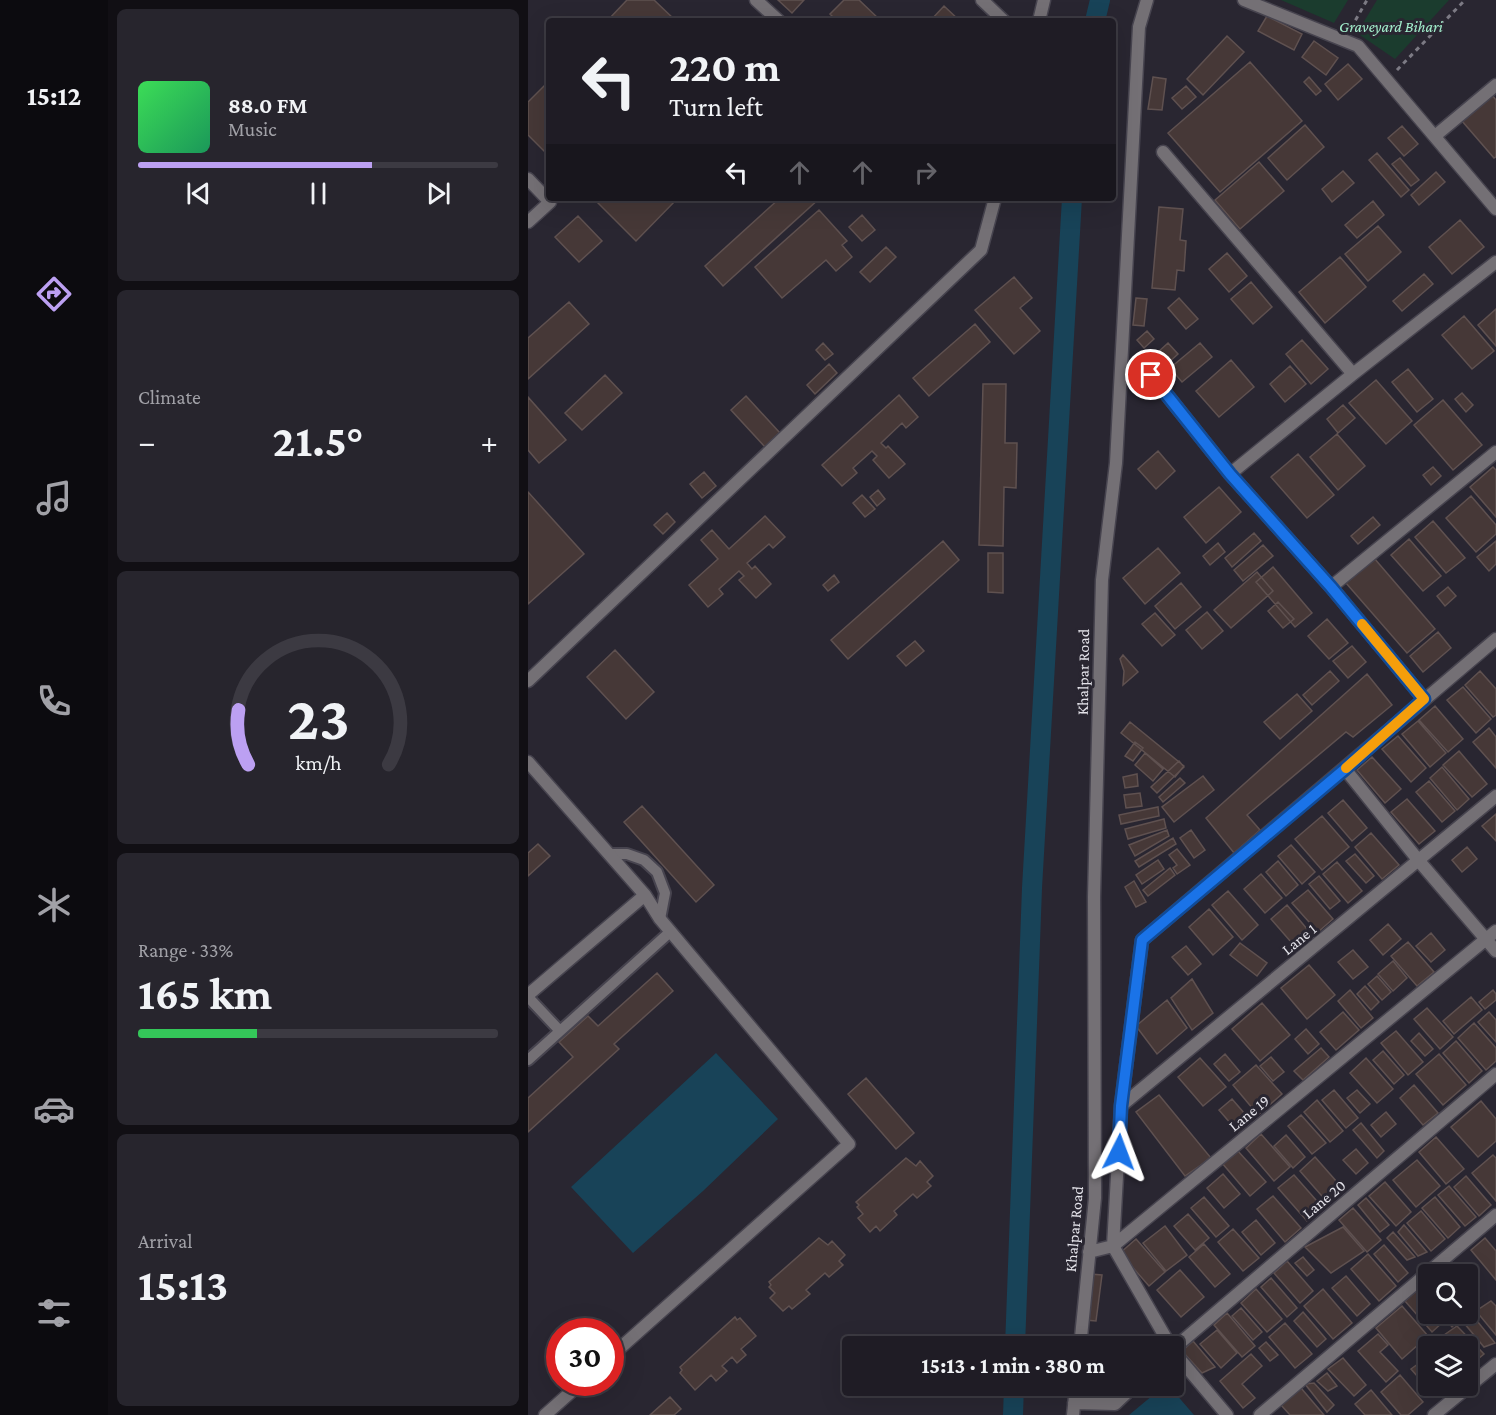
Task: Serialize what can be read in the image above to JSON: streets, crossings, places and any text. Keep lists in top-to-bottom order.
{
  "streets": {
    "street": [
      "Khalpar Road",
      "Lane 1",
      "Lane 19",
      "Lane 20"
    ]
  },
  "parks": ["Graveyard Bihari"],
  "page": {
    "tabs": "15:12",
    "turn": ["220 m", "Turn left"],
    "song": ["88.0 FM", "Music"],
    "tile": [
      "Climate",
      ["Range · 33%", "165 km"],
      ["Arrival", "15:13"]
    ],
    "heat": ["−", "21.5°", "+"],
    "limit": "30",
    "trip": "15:13 · 1 min · 380 m",
    "gauge": ["23", "km/h"]
  }
}
